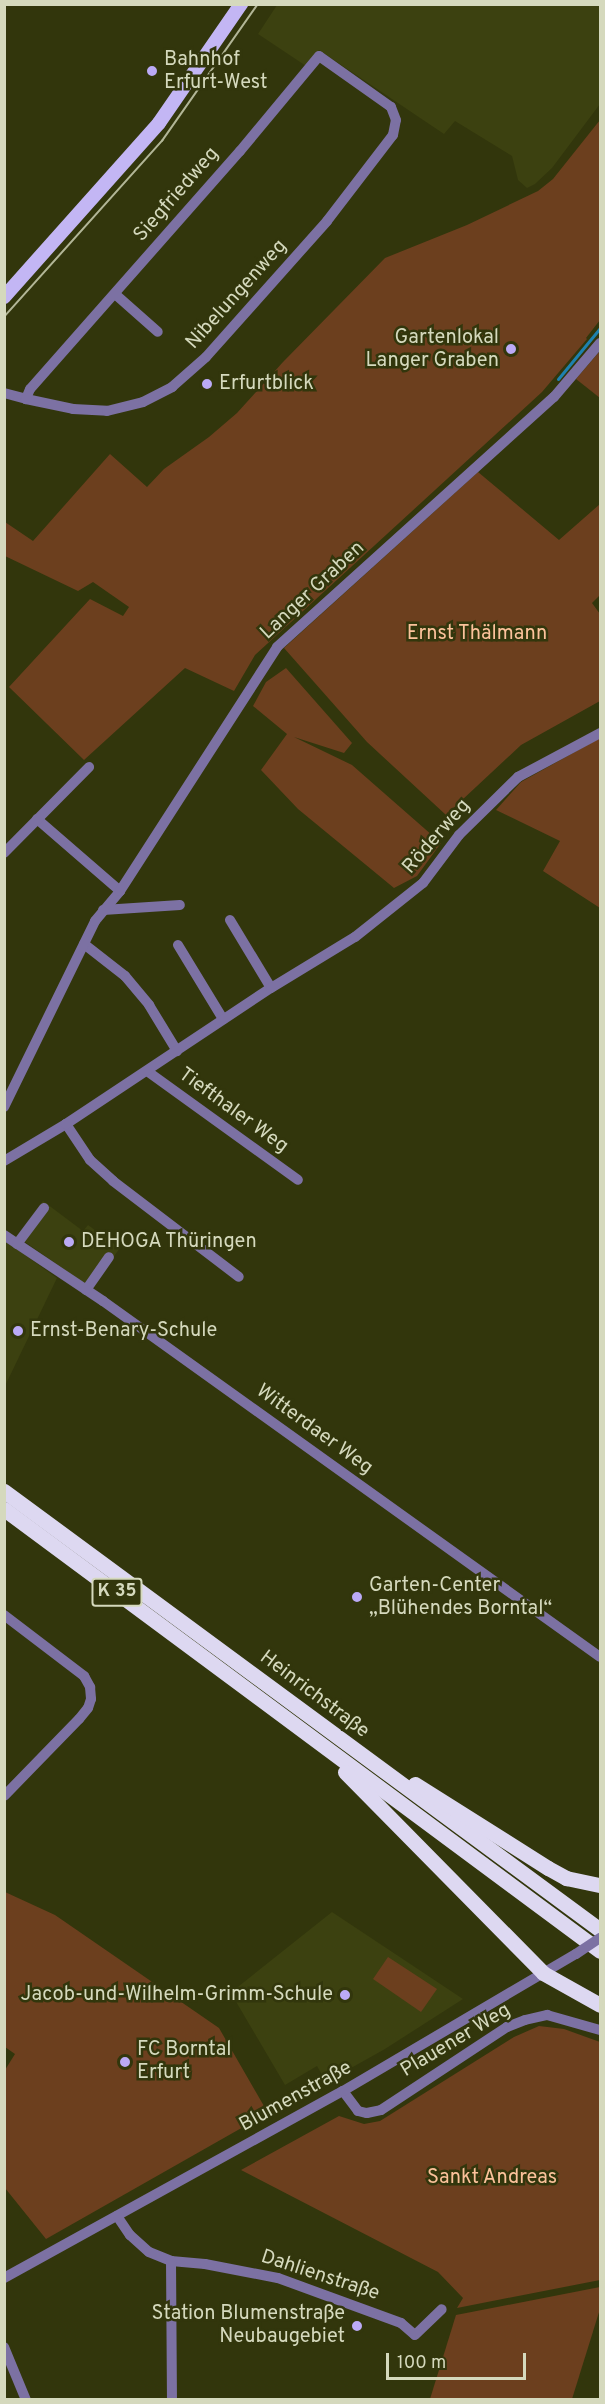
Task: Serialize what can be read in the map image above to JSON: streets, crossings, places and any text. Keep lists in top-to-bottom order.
{
  "streets": {
    "highway": ["K 35", "Heinrichstraße"],
    "street": [
      "Siegfriedweg",
      "Nibelungenweg",
      "Langer Graben",
      "Röderweg",
      "Tiefthaler Weg",
      "Witterdaer Weg",
      "Plauener Weg",
      "Blumenstraße",
      "Dahlienstraße"
    ]
  },
  "crossings": [
    ["Siegfriedweg", "Nibelungenweg"],
    ["Röderweg", "Tiefthaler Weg"],
    ["Heinrichstraße", "Blumenstraße"],
    ["Plauener Weg", "Blumenstraße"],
    ["Blumenstraße", "Dahlienstraße"]
  ],
  "parks": ["Ernst Thälmann", "Sankt Andreas"],
  "places": [
    "Bahnhof Erfurt-West",
    "Gartenlokal Langer Graben",
    "Erfurtblick",
    "DEHOGA Thüringen",
    "Ernst-Benary-Schule",
    "Garten-Center „Blühendes Borntal“",
    "Jacob-und-Wilhelm-Grimm-Schule",
    "FC Borntal Erfurt",
    "Station Blumenstraße Neubaugebiet"
  ],
  "scale_bar": "100 m"
}
